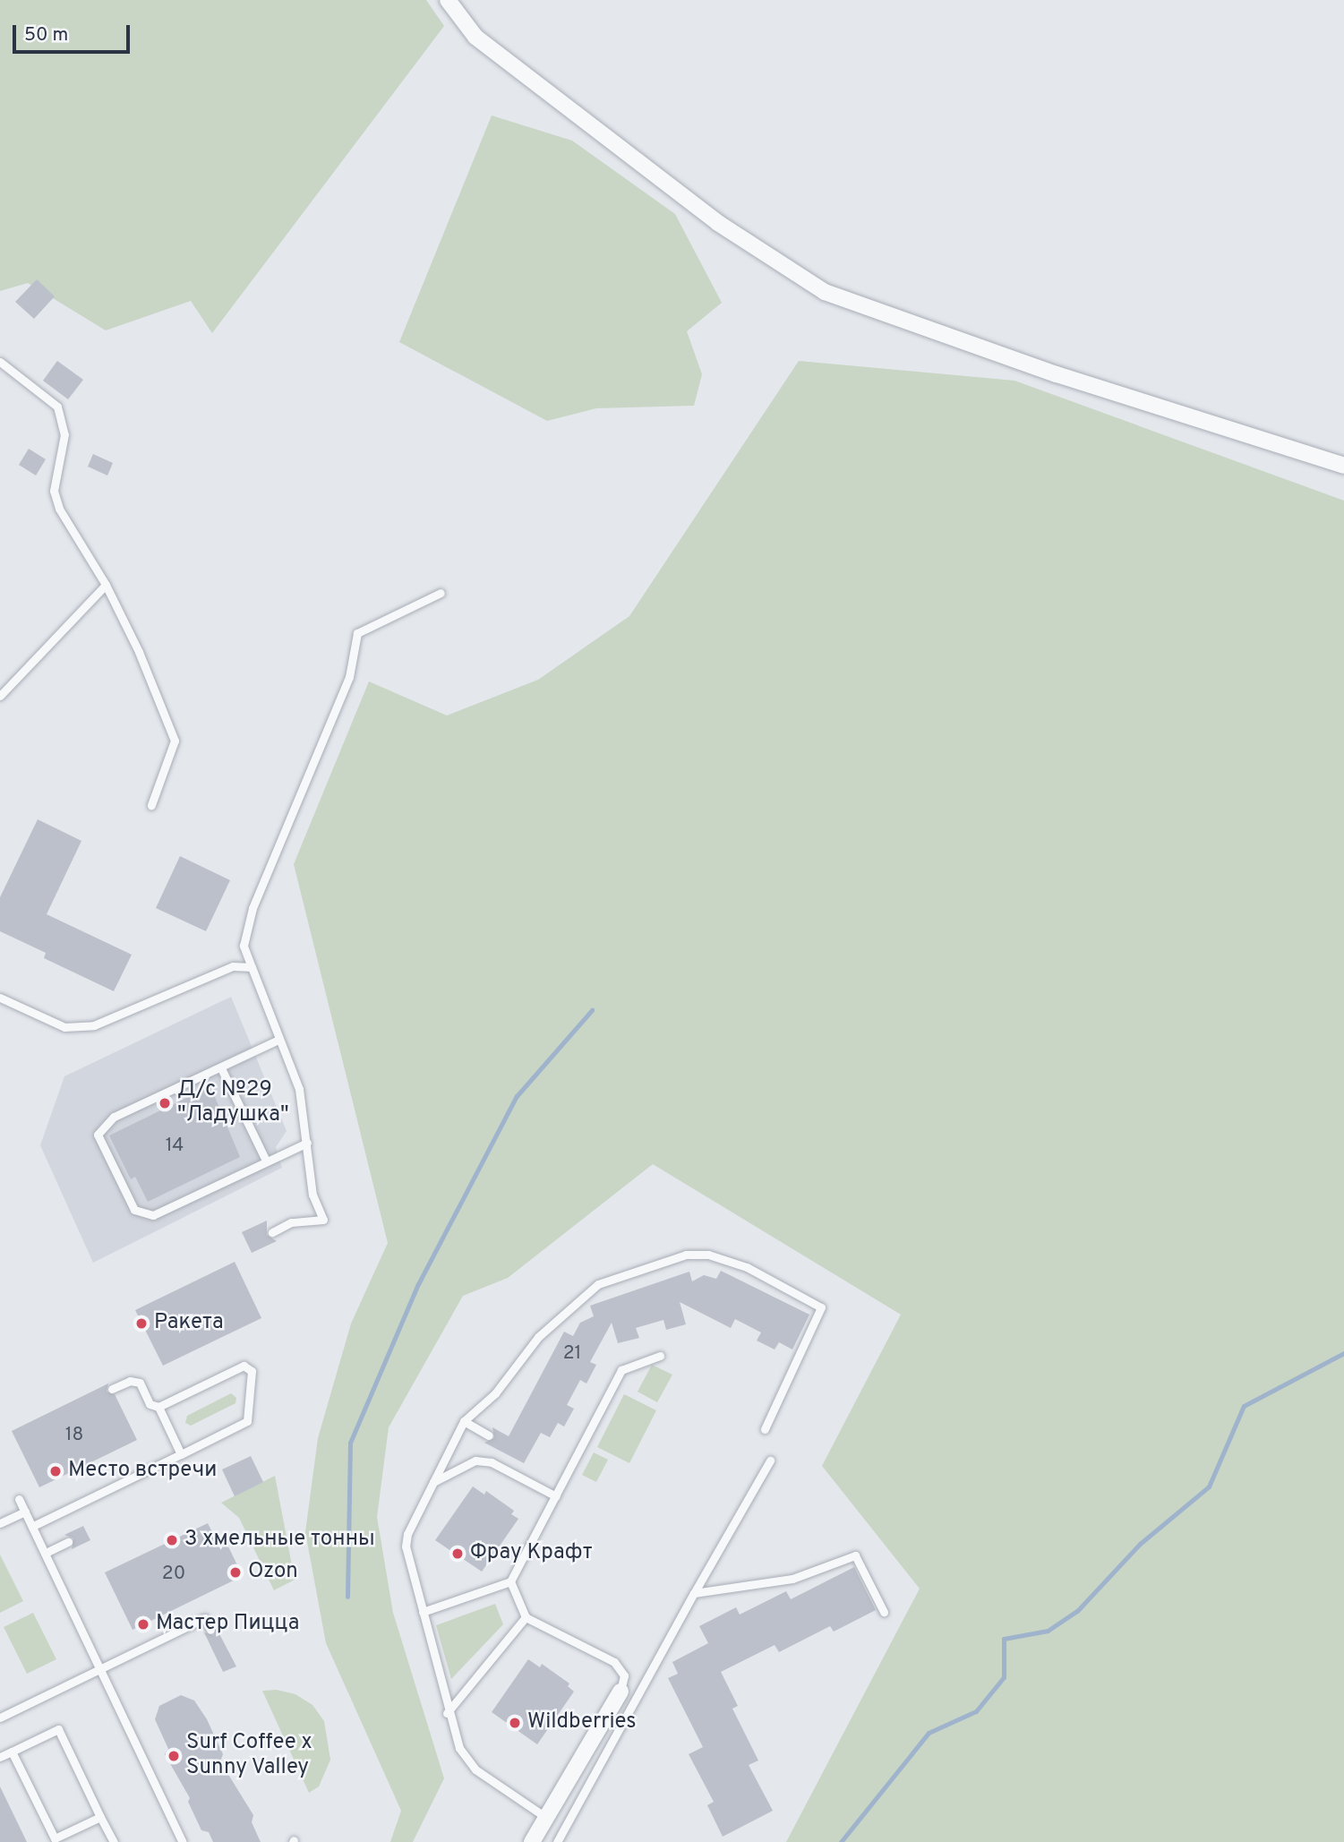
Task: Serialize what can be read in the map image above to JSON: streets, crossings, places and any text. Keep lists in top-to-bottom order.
{
  "places": [
    "Д/с №29 \"Ладушка\"",
    "Ракета",
    "Место встречи",
    "3 хмельные тонны",
    "Фрау Крафт",
    "Ozon",
    "Мастер Пицца",
    "Wildberries",
    "Surf Coffee x Sunny Valley"
  ],
  "house_numbers": [
    "14",
    "21",
    "18",
    "20"
  ],
  "scale_bar": "50 m"
}
